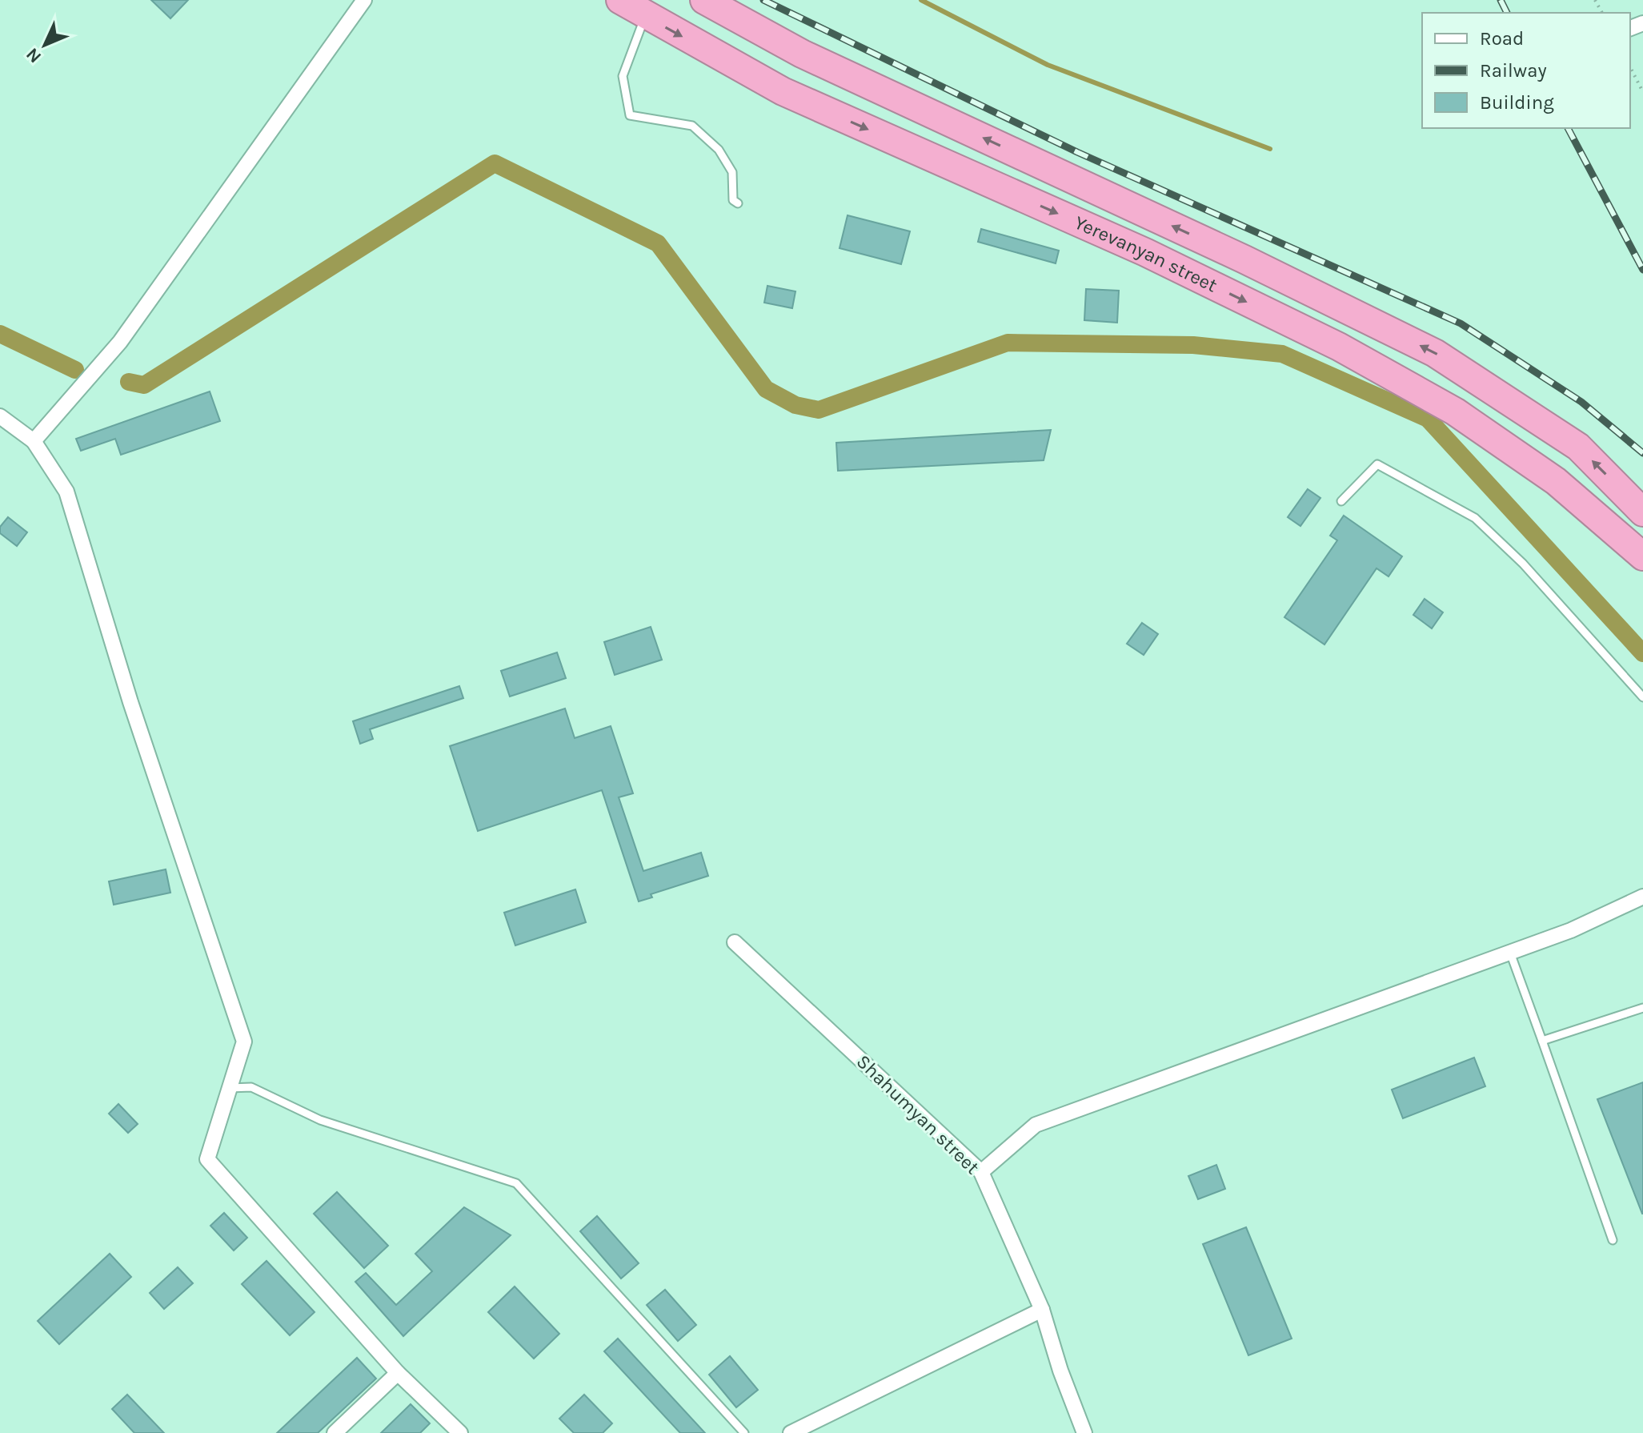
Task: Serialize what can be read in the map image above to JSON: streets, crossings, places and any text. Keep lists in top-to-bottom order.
{
  "streets": {
    "highway": ["Yerevanyan street"],
    "street": ["Shahumyan street"]
  },
  "legend": ["Road", "Railway", "Building"],
  "north": "bottom left"
}
